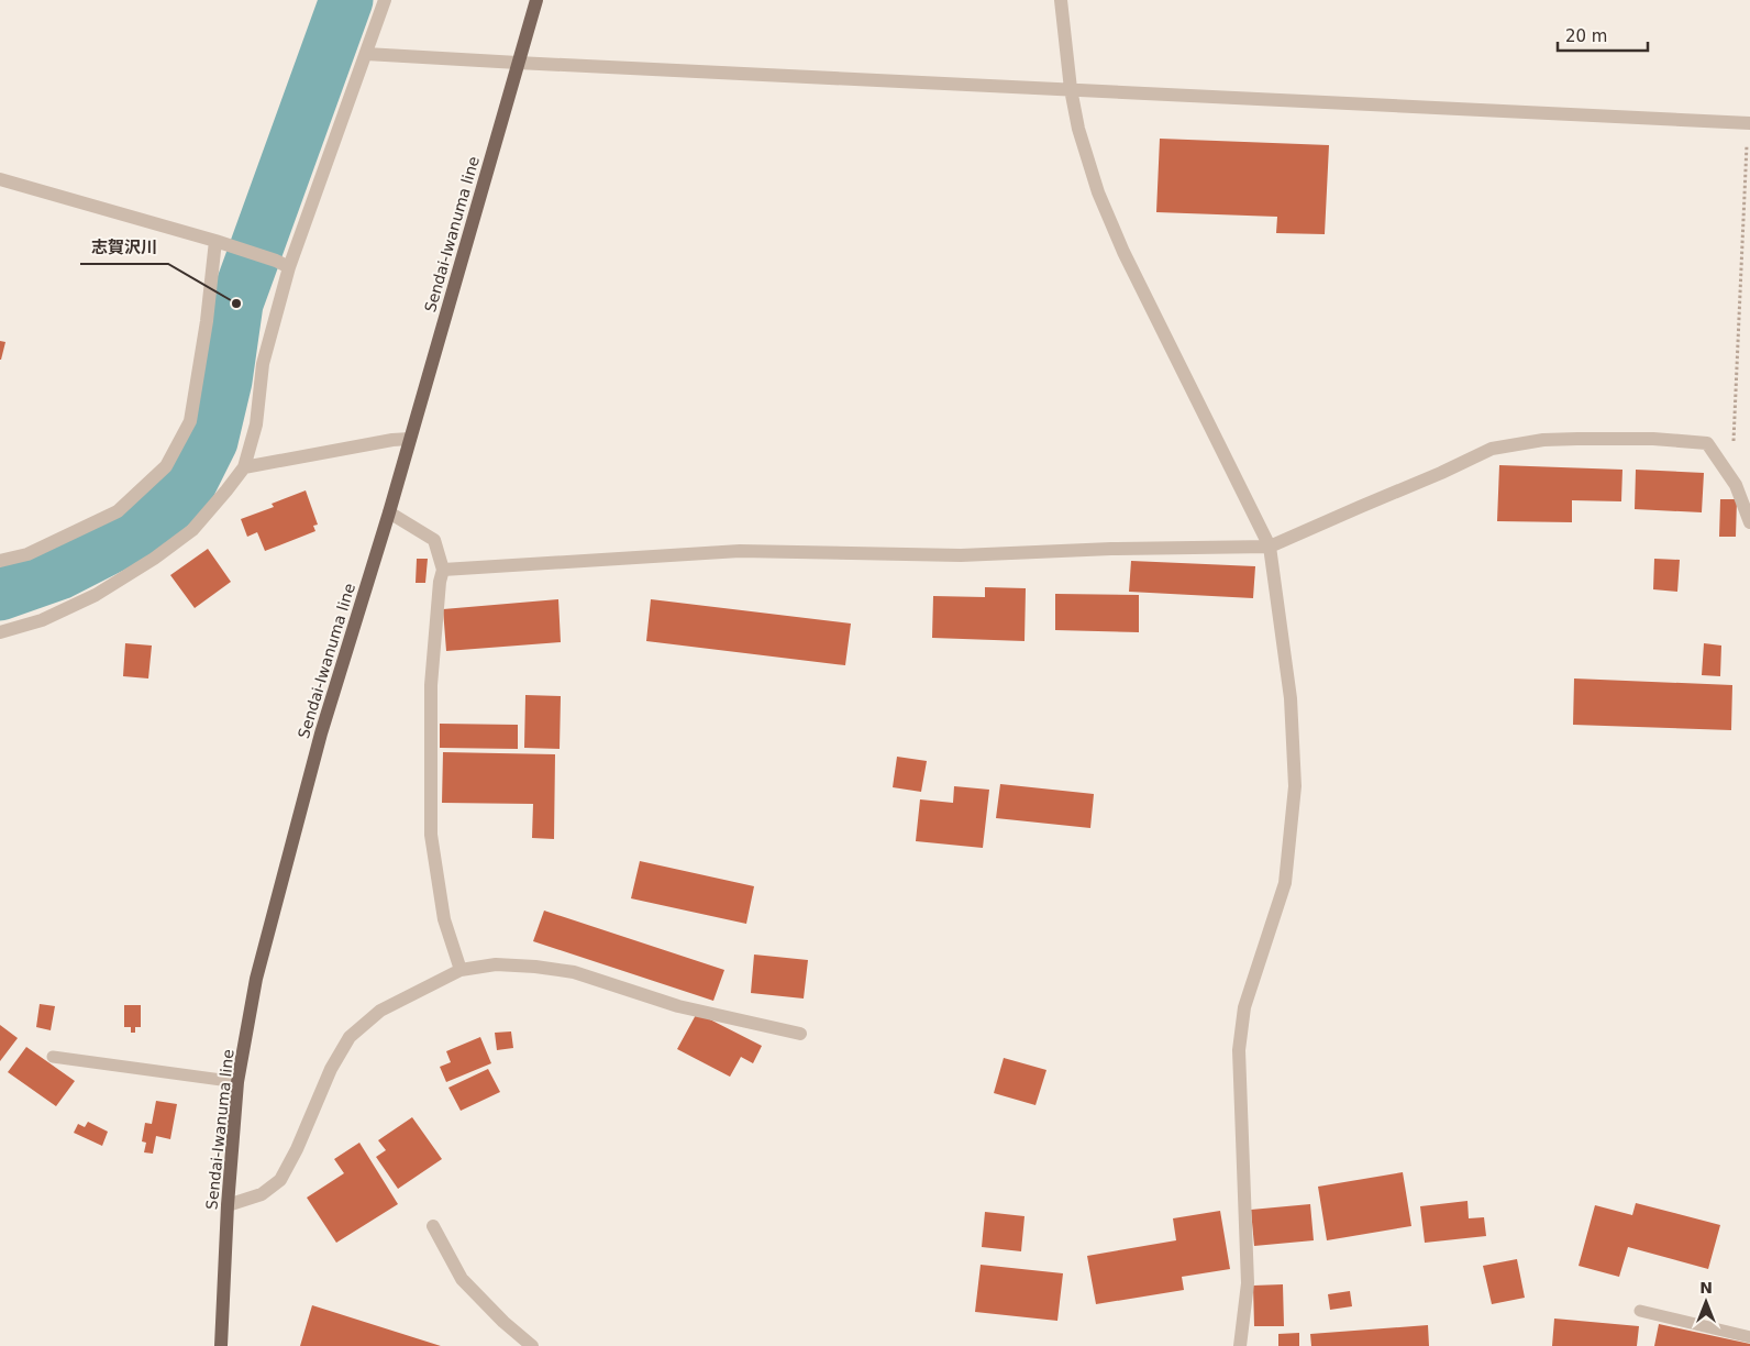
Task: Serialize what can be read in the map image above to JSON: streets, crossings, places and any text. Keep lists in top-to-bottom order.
{
  "streets": {
    "main road": ["Sendai-Iwanuma line"]
  },
  "places": ["志賀沢川"],
  "scale_bar": "20 m",
  "north": "top"
}
